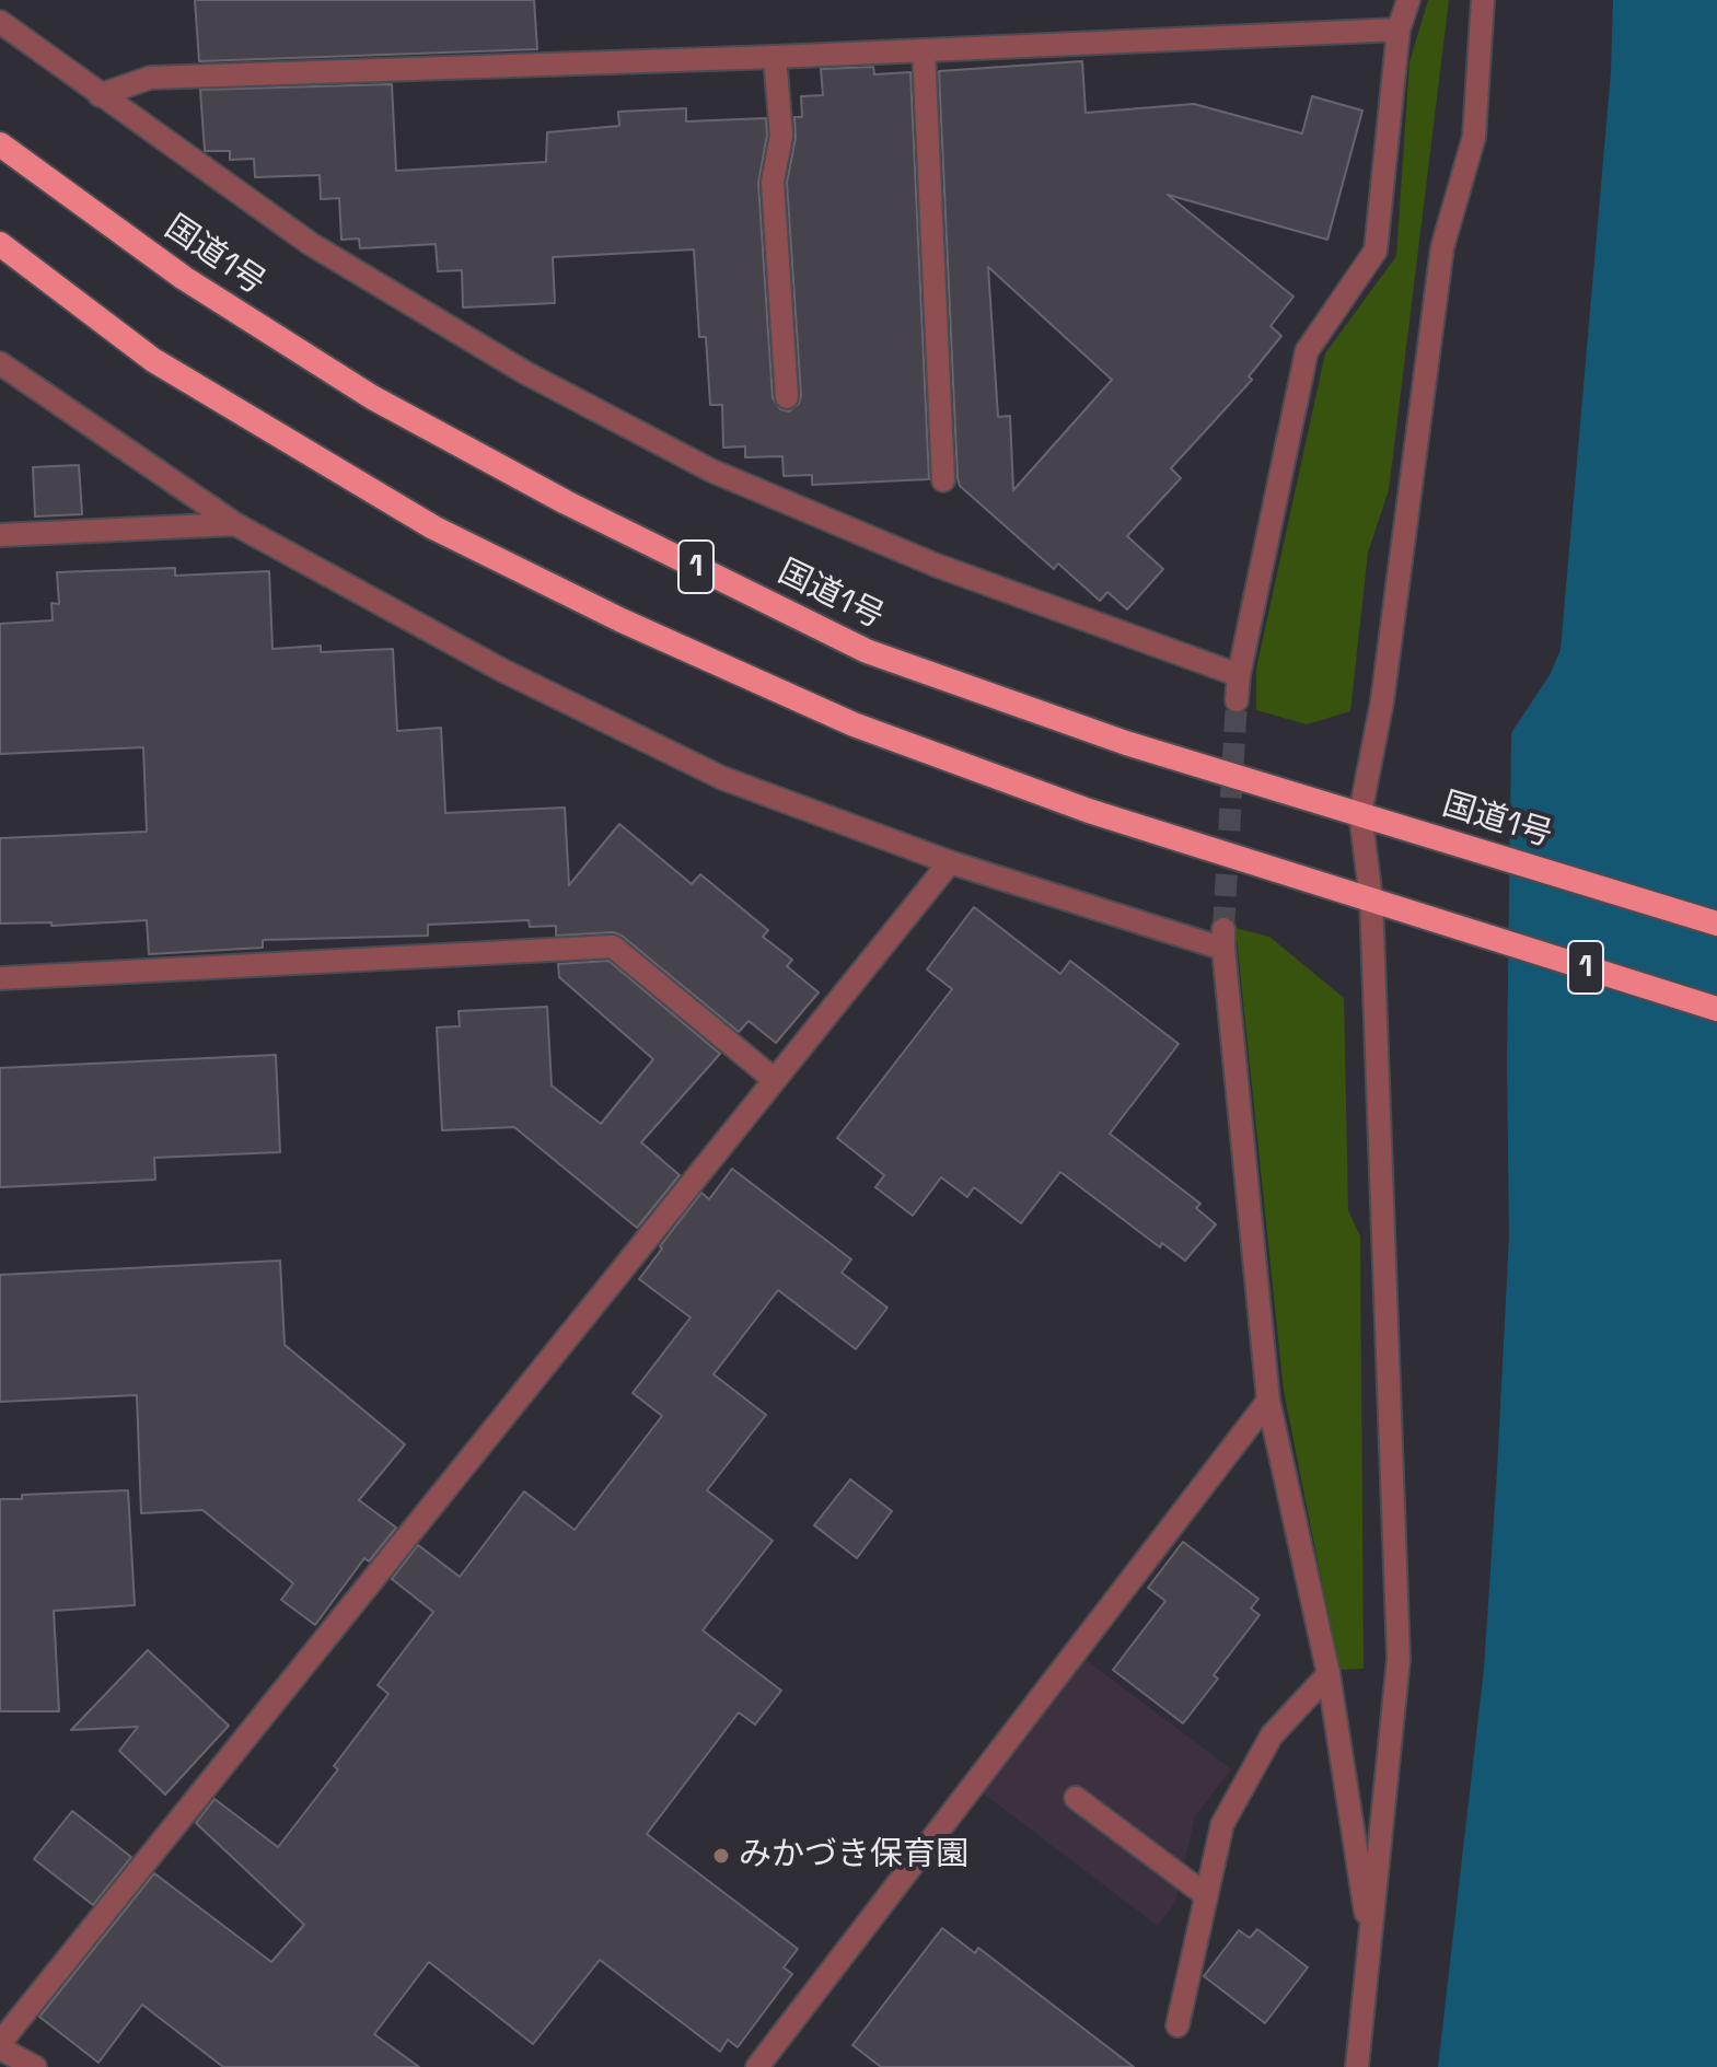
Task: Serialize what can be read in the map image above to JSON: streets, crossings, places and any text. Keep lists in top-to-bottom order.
{
  "streets": {
    "highway": ["国道1号", "1"]
  },
  "places": ["みかづき保育園"]
}
